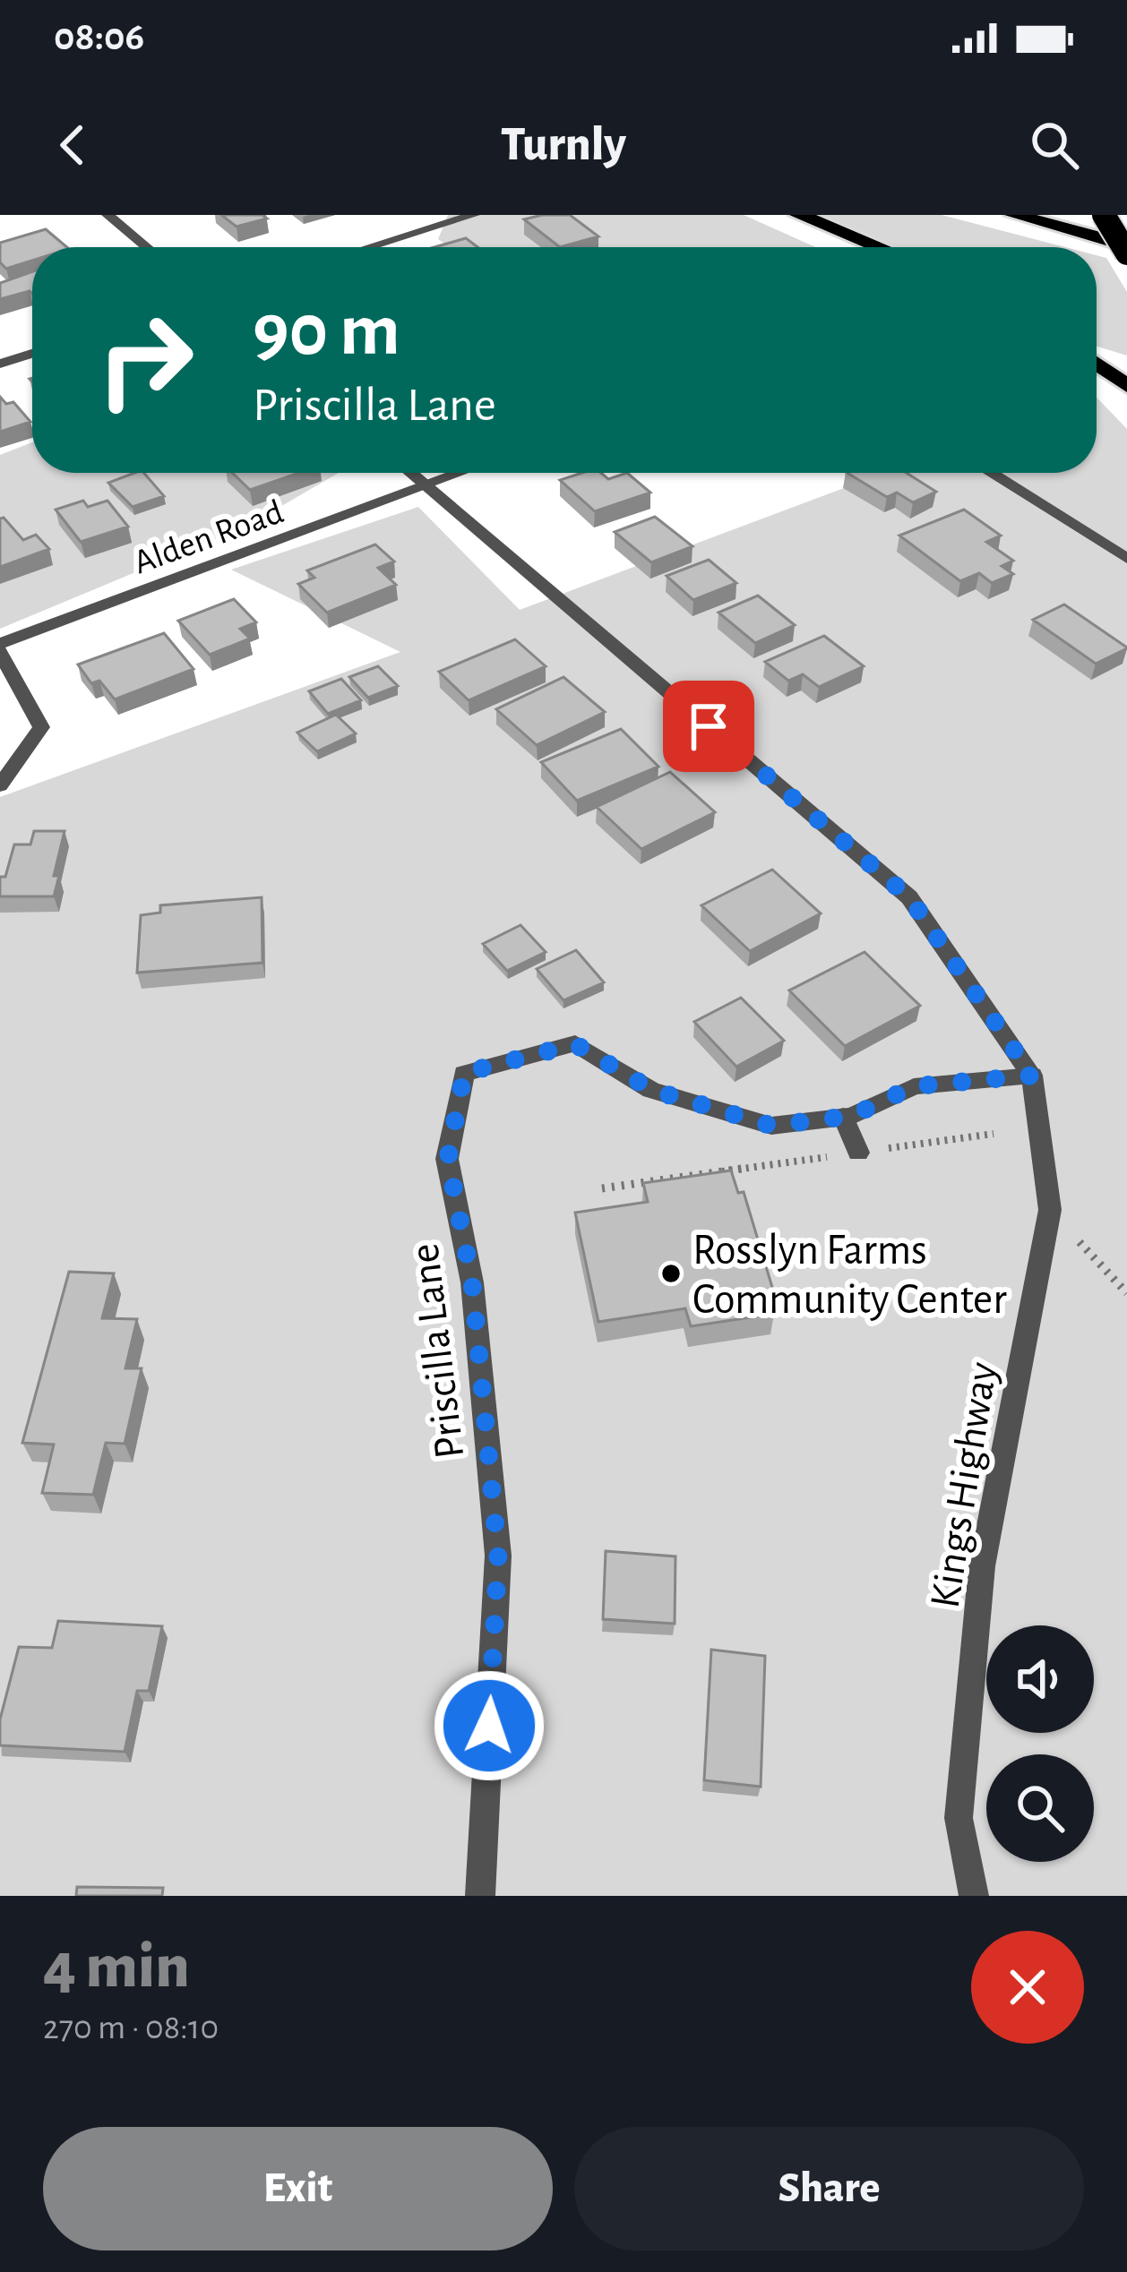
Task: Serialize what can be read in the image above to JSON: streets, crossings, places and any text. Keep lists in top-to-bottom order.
{
  "streets": {
    "street": ["Alden Road", "Priscilla Lane", "Kings Highway"]
  },
  "crossings": [
    ["Alden Road", "Kings Highway"],
    ["Priscilla Lane", "Kings Highway"]
  ],
  "places": ["Rosslyn Farms Community Center"],
  "page": {
    "status": "08:06",
    "header": "Turnly",
    "turn": ["90 m", "Priscilla Lane"],
    "heading": ["4 min", "270 m · 08:10"],
    "buttons": ["Exit", "Share"]
  }
}
